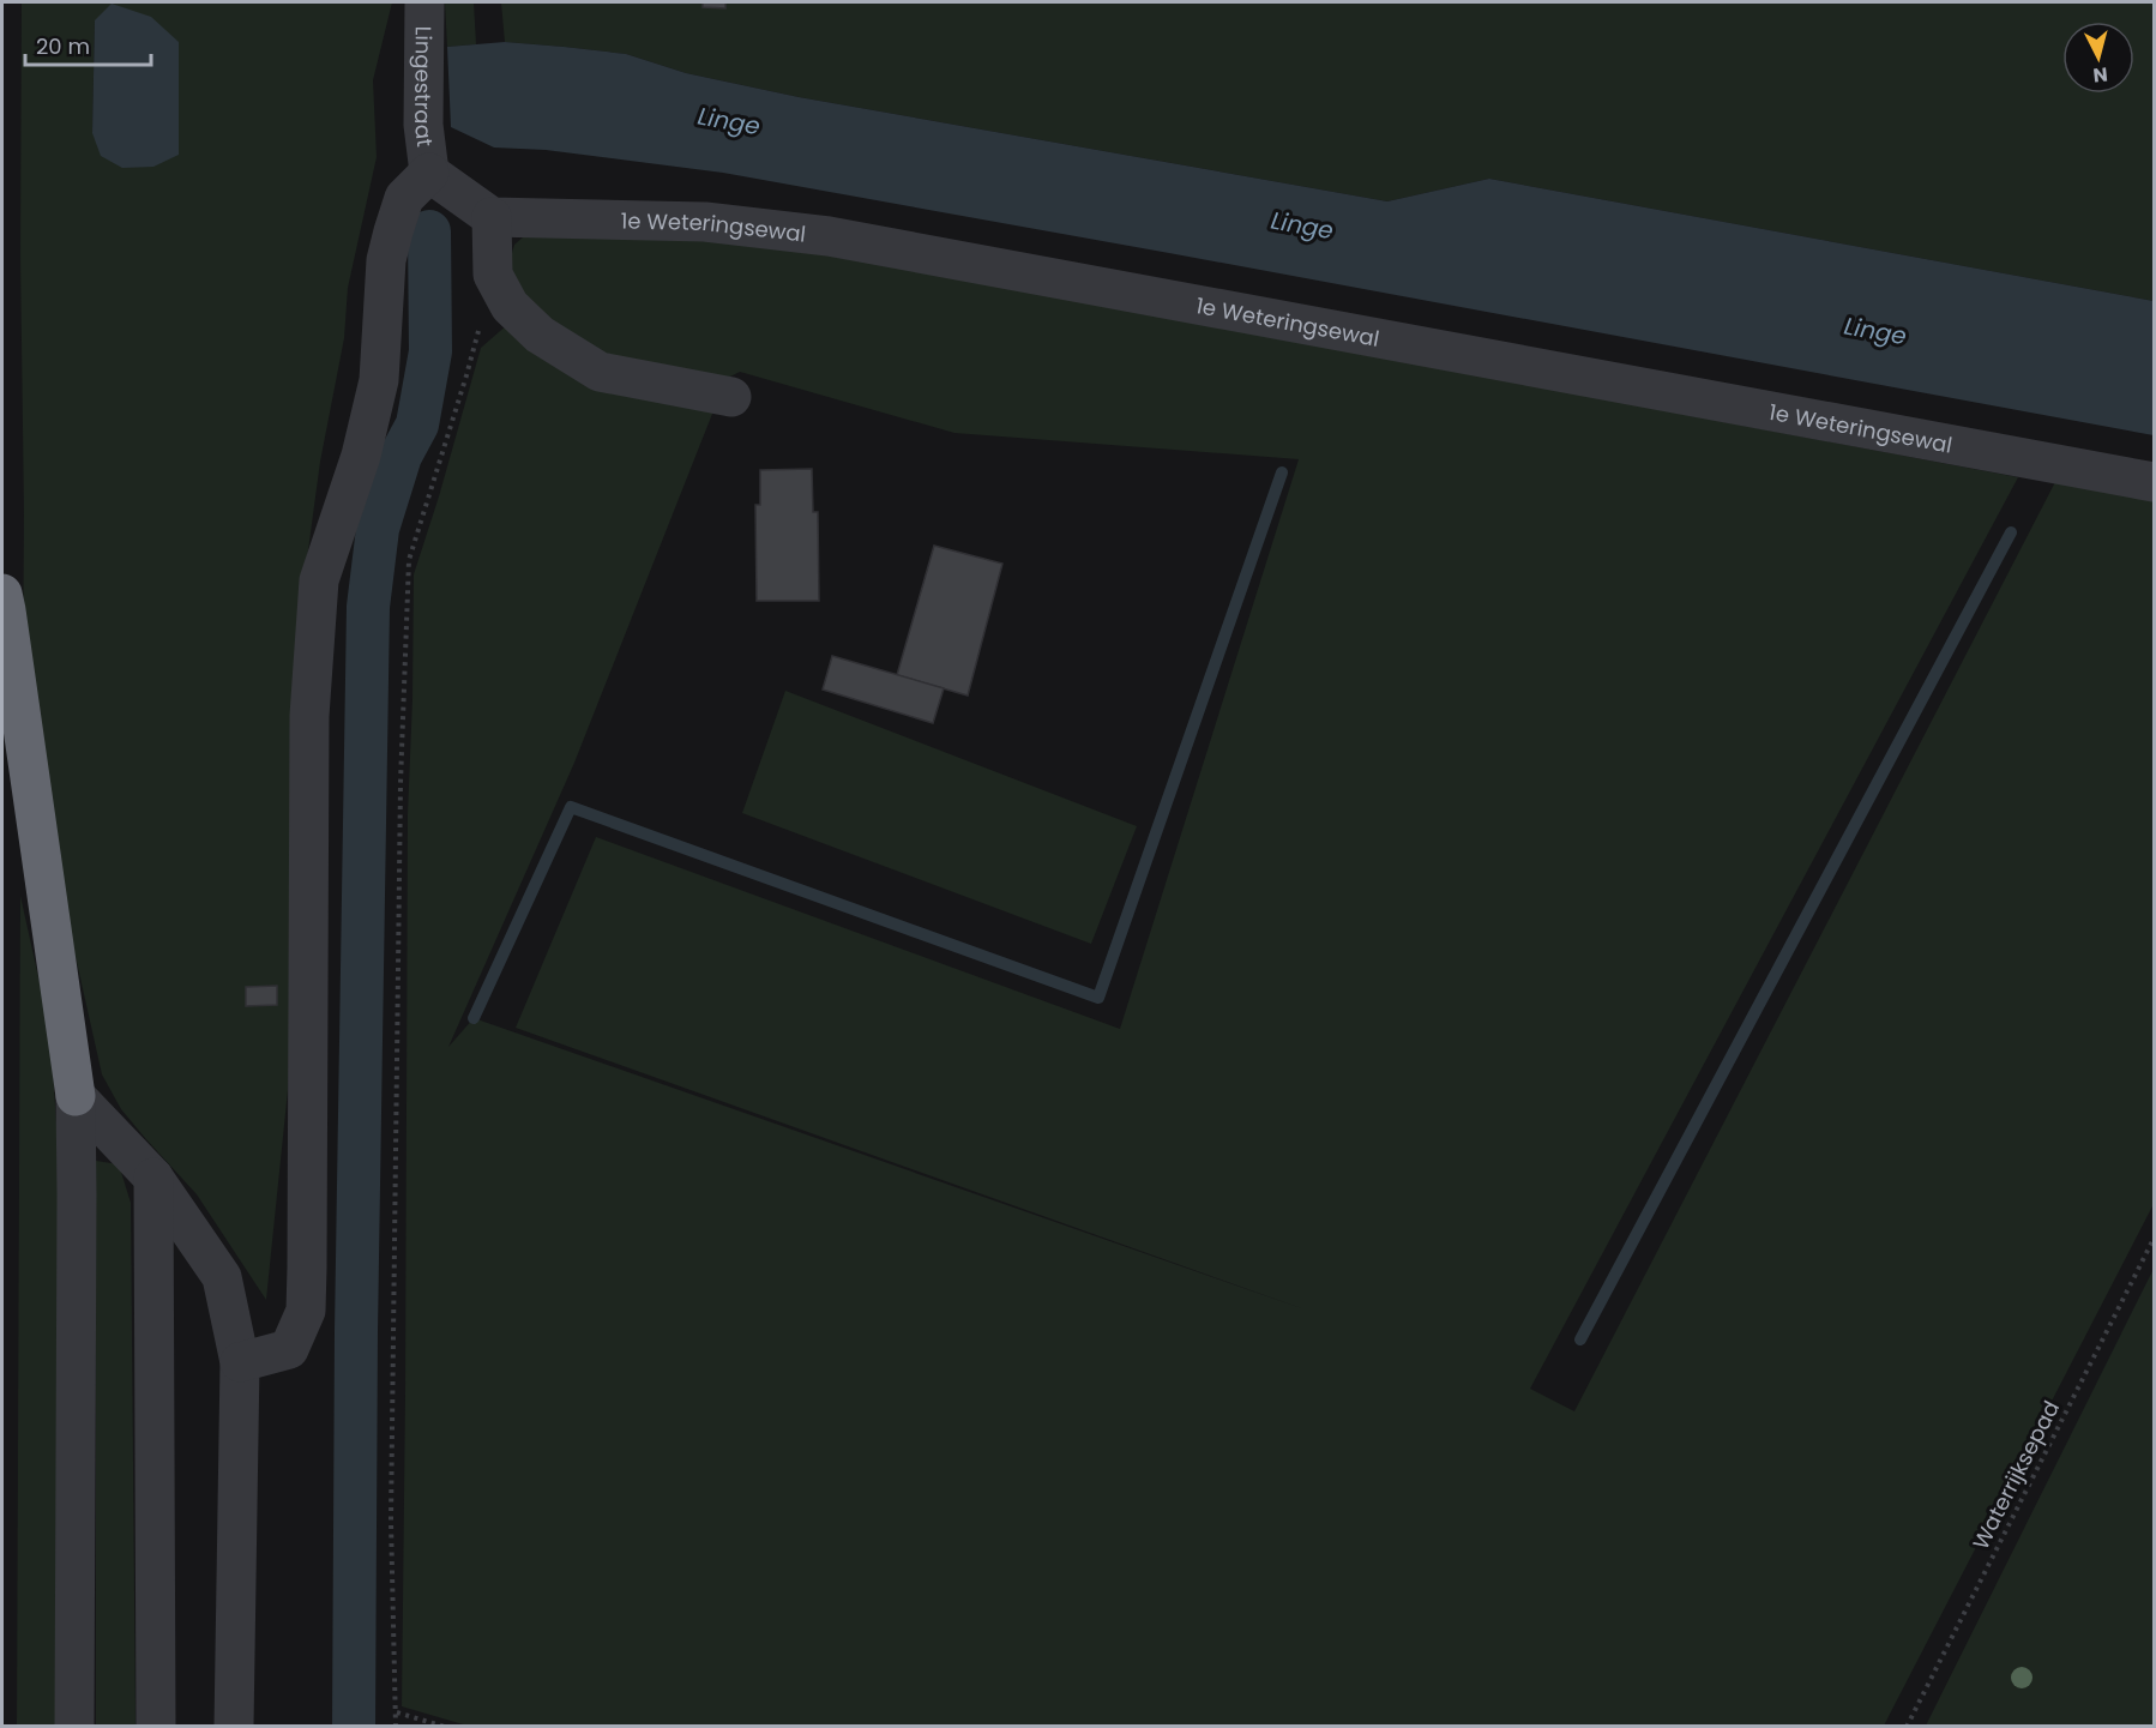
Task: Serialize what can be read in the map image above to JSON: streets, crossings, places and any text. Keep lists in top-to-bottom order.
{
  "streets": {
    "street": ["Lingestraat", "1e Weteringsewal"],
    "path": ["Waterrijksepad"]
  },
  "water": ["Linge"],
  "scale_bar": "20 m",
  "north": "bottom"
}
